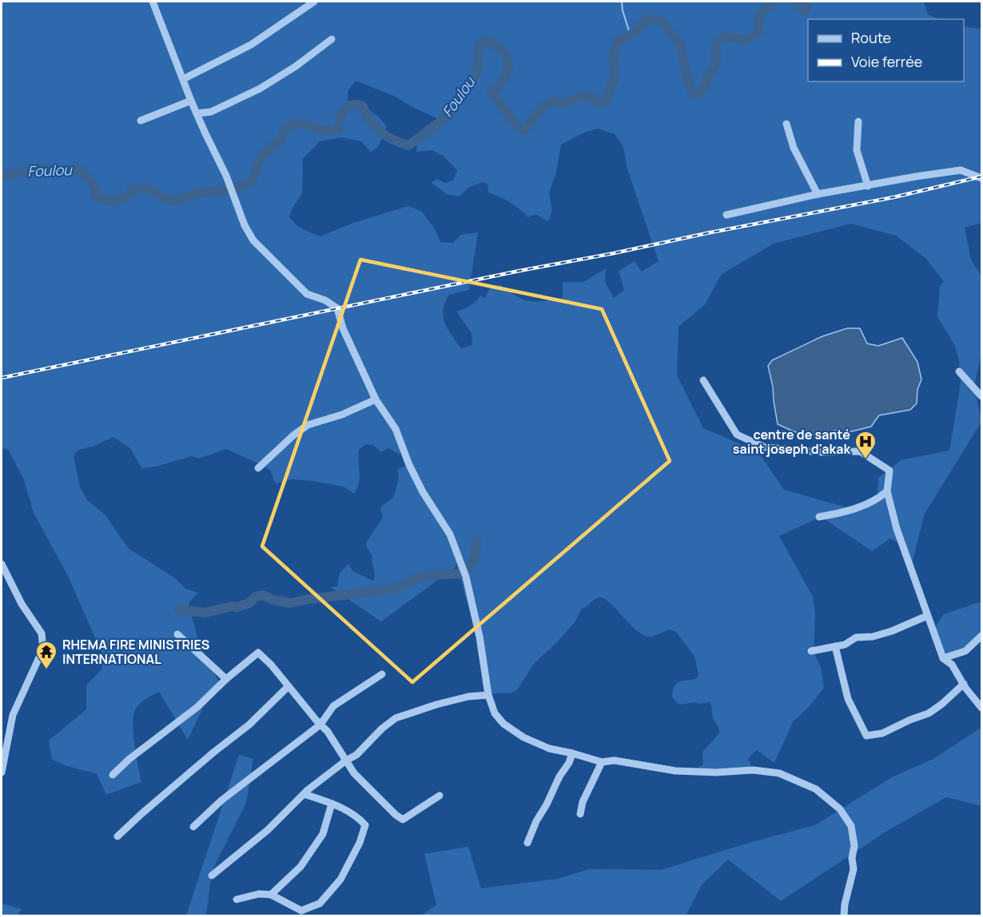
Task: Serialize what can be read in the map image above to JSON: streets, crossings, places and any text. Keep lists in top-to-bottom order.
{
  "water": ["Foulou"],
  "places": {
    "hospital": ["centre de santé saint joseph d'akak"],
    "temple": ["RHEMA FIRE MINISTRIES INTERNATIONAL"]
  },
  "legend": ["Route", "Voie ferrée"]
}
